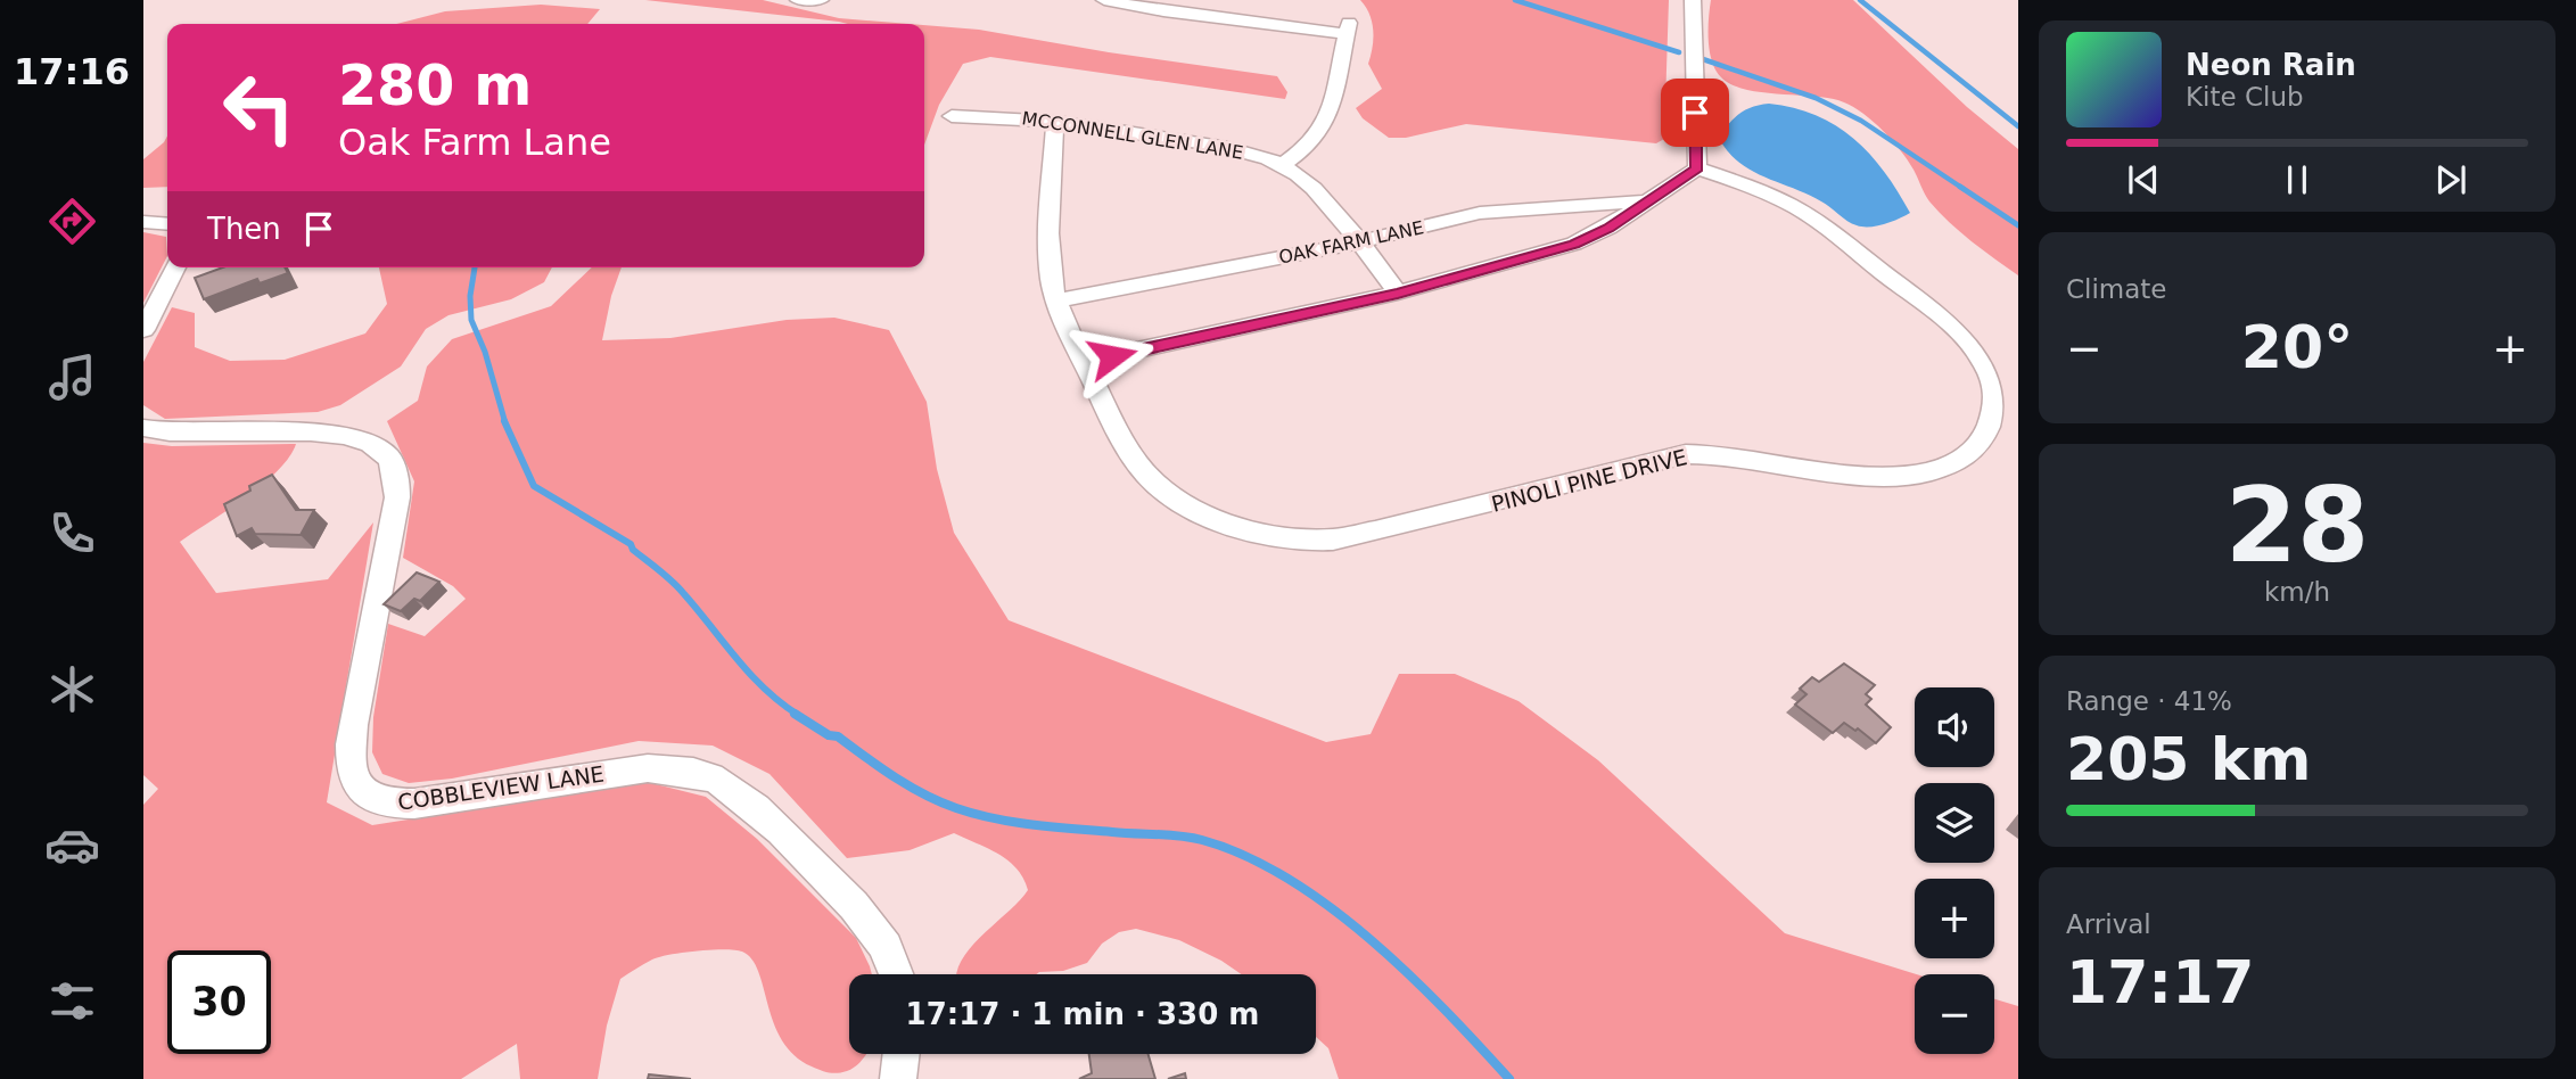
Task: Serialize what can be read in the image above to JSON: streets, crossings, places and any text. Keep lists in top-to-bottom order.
{
  "streets": {
    "street": [
      "MCCONNELL GLEN LANE",
      "OAK FARM LANE",
      "PINOLI PINE DRIVE",
      "COBBLEVIEW LANE"
    ]
  },
  "crossings": [
    ["MCCONNELL GLEN LANE", "OAK FARM LANE"],
    ["MCCONNELL GLEN LANE", "PINOLI PINE DRIVE"],
    ["OAK FARM LANE", "PINOLI PINE DRIVE"]
  ],
  "page": {
    "tabs": "17:16",
    "turn": ["280 m", "Oak Farm Lane"],
    "song": ["Neon Rain", "Kite Club"],
    "then": "Then",
    "tile": [
      "Climate",
      ["28", "km/h"],
      ["Range · 41%", "205 km"],
      ["Arrival", "17:17"]
    ],
    "heat": ["−", "20°", "+"],
    "map_buttons": ["+", "−"],
    "limit": "30",
    "trip": "17:17 · 1 min · 330 m"
  }
}
